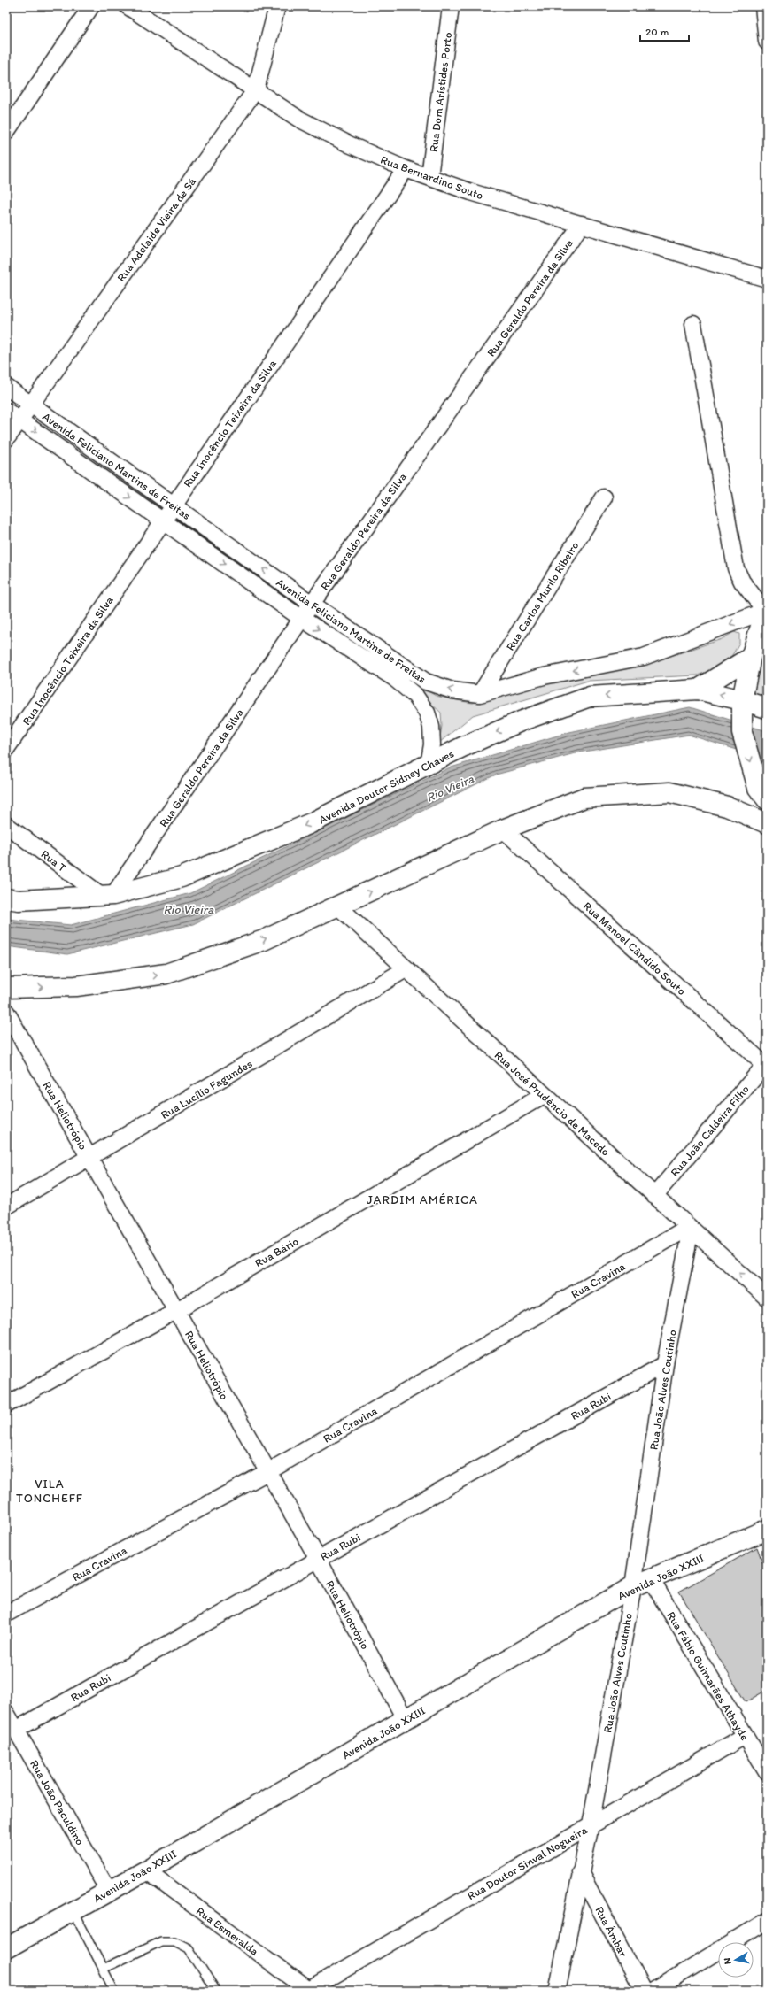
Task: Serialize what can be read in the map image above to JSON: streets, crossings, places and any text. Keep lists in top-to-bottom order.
{
  "streets": {
    "main road": ["Avenida Doutor Sidney Chaves", "Avenida João XXIII"],
    "street": [
      "Rua Dom Arístides Porto",
      "Rua Bernardino Souto",
      "Rua Adelaide Vieira de Sá",
      "Rua Geraldo Pereira da Silva",
      "Rua Inocêncio Teixeira da Silva",
      "Avenida Feliciano Martins de Freitas",
      "Rua Carlos Murilo Ribeiro",
      "Rua T",
      "Rua Manoel Cândido Souto",
      "Rua Lucílio Fagundes",
      "Rua José Prudêncio de Macedo",
      "Rua Heliotrópio",
      "Rua João Caldeira Filho",
      "Rua Bário",
      "Rua Cravina",
      "Rua João Alves Coutinho",
      "Rua Rubi",
      "Rua Fábio Guimarães Athayde",
      "Rua João Paculdino",
      "Rua Doutor Sinval Nogueira",
      "Rua Esmeralda",
      "Rua Âmbar"
    ]
  },
  "crossings": [
    ["Rua Dom Arístides Porto", "Rua Bernardino Souto"],
    ["Rua Bernardino Souto", "Rua Adelaide Vieira de Sá"],
    ["Rua Bernardino Souto", "Rua Geraldo Pereira da Silva"],
    ["Rua Bernardino Souto", "Rua Inocêncio Teixeira da Silva"],
    ["Rua Adelaide Vieira de Sá", "Avenida Feliciano Martins de Freitas"],
    ["Rua Geraldo Pereira da Silva", "Avenida Feliciano Martins de Freitas"],
    ["Rua Geraldo Pereira da Silva", "Avenida Doutor Sidney Chaves"],
    ["Rua Geraldo Pereira da Silva", "Rua T"],
    ["Rua Inocêncio Teixeira da Silva", "Avenida Feliciano Martins de Freitas"],
    ["Avenida Feliciano Martins de Freitas", "Rua Carlos Murilo Ribeiro"],
    ["Avenida Feliciano Martins de Freitas", "Avenida Doutor Sidney Chaves"],
    ["Avenida Doutor Sidney Chaves", "Rua T"],
    ["Rua Manoel Cândido Souto", "Rua João Caldeira Filho"],
    ["Rua Lucílio Fagundes", "Rua José Prudêncio de Macedo"],
    ["Rua Lucílio Fagundes", "Rua Heliotrópio"],
    ["Rua José Prudêncio de Macedo", "Rua João Caldeira Filho"],
    ["Rua José Prudêncio de Macedo", "Rua Bário"],
    ["Rua José Prudêncio de Macedo", "Rua Cravina"],
    ["Rua José Prudêncio de Macedo", "Rua João Alves Coutinho"],
    ["Rua Heliotrópio", "Rua Bário"],
    ["Rua Heliotrópio", "Rua Cravina"],
    ["Rua Heliotrópio", "Rua Rubi"],
    ["Rua Heliotrópio", "Avenida João XXIII"],
    ["Rua Cravina", "Rua João Alves Coutinho"],
    ["Rua João Alves Coutinho", "Rua Rubi"],
    ["Rua João Alves Coutinho", "Avenida João XXIII"],
    ["Rua João Alves Coutinho", "Rua Doutor Sinval Nogueira"],
    ["Rua João Alves Coutinho", "Rua Âmbar"],
    ["Rua Rubi", "Rua João Paculdino"],
    ["Avenida João XXIII", "Rua Fábio Guimarães Athayde"],
    ["Avenida João XXIII", "Rua João Paculdino"],
    ["Avenida João XXIII", "Rua Esmeralda"],
    ["Rua Fábio Guimarães Athayde", "Rua Doutor Sinval Nogueira"],
    ["Rua Doutor Sinval Nogueira", "Rua Esmeralda"]
  ],
  "districts": ["JARDIM AMÉRICA", "VILA TONCHEFF"],
  "water": ["Rio Vieira"],
  "scale_bar": "20 m",
  "north": "left"
}
